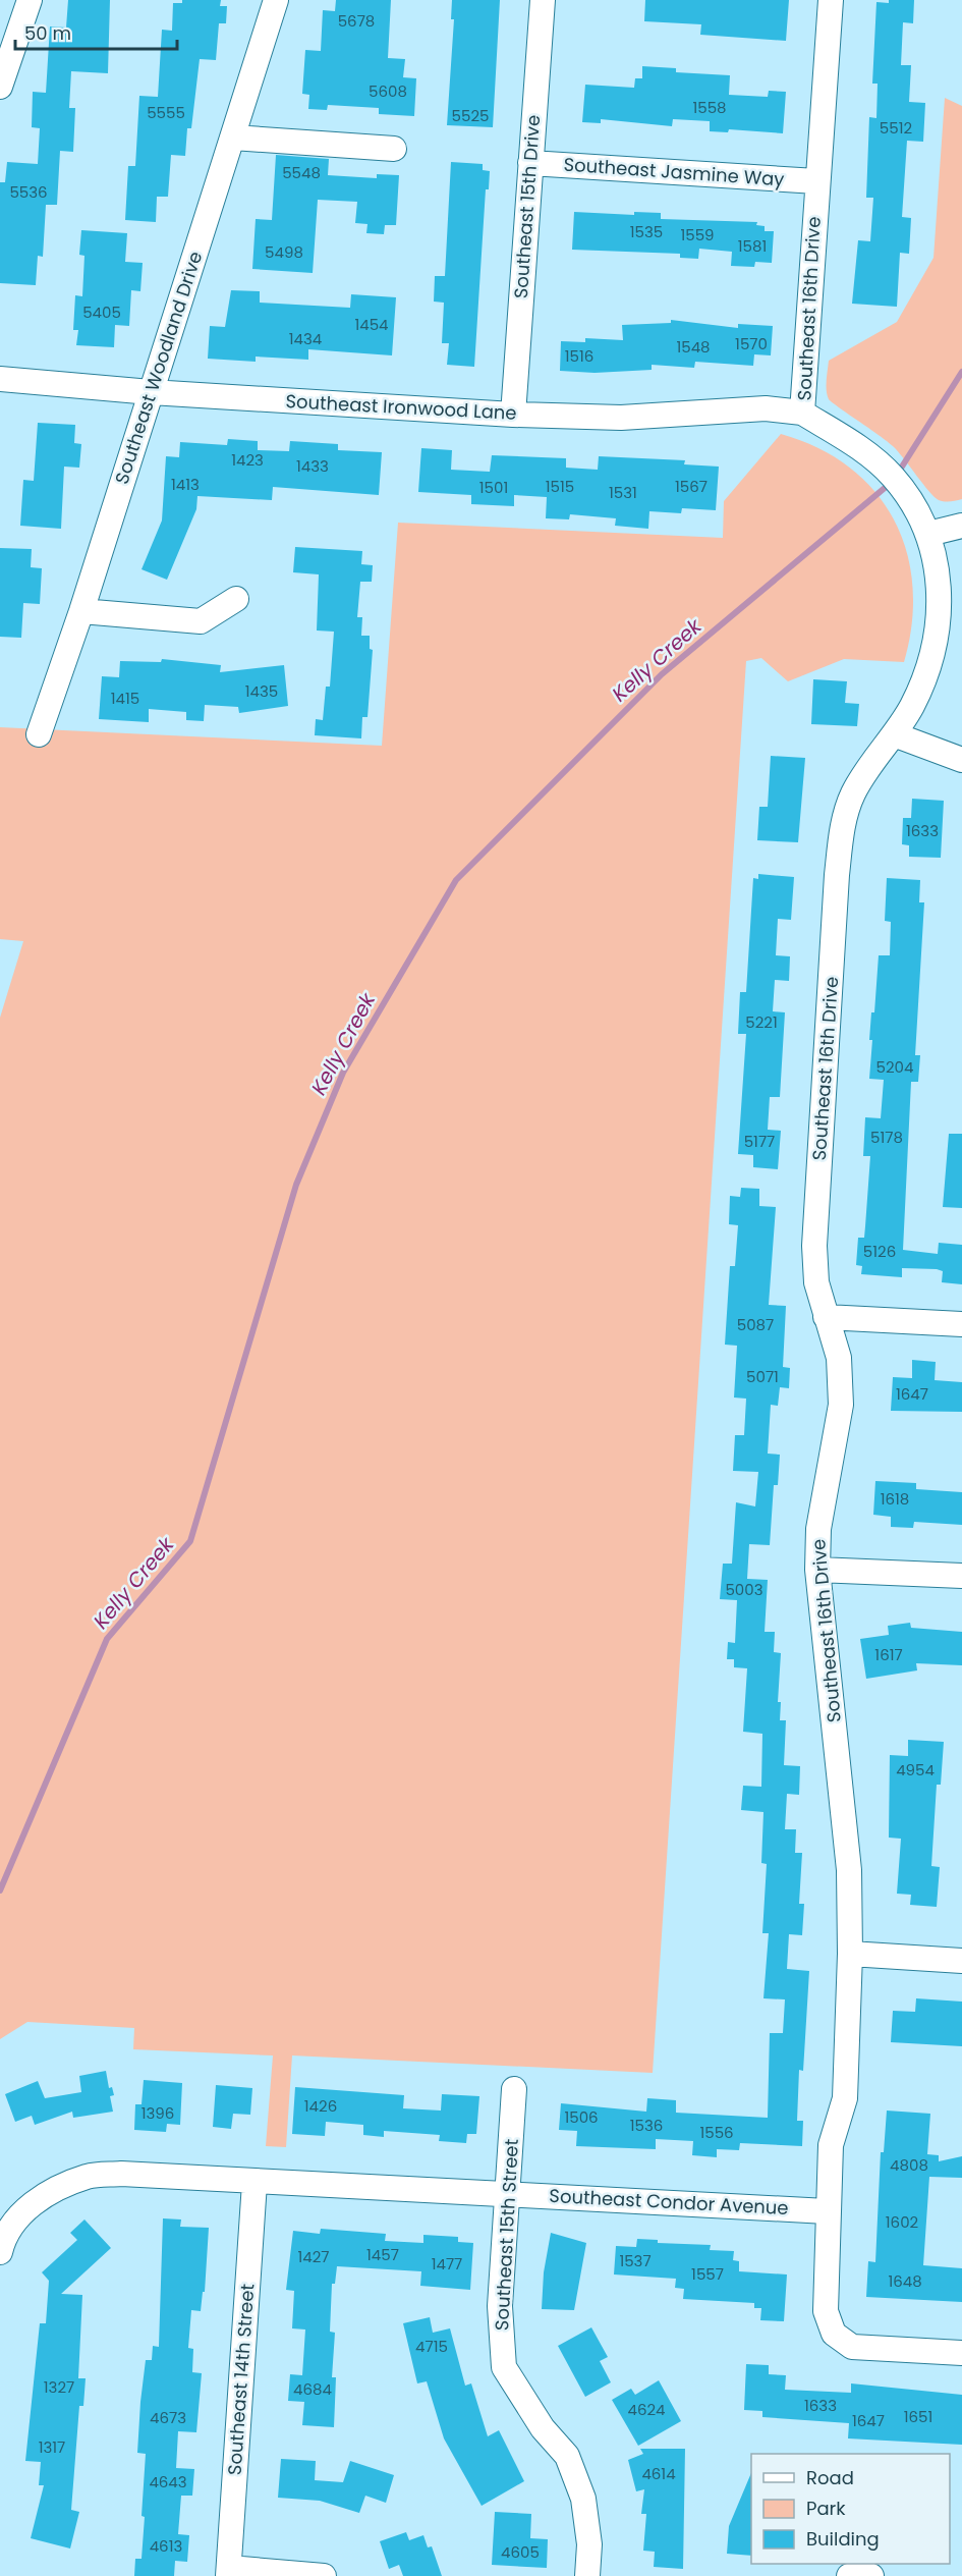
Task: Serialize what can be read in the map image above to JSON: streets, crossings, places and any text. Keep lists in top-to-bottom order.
{
  "streets": {
    "street": [
      "Southeast Jasmine Way",
      "Southeast 15th Drive",
      "Southeast 16th Drive",
      "Southeast Woodland Drive",
      "Southeast Ironwood Lane",
      "Southeast Condor Avenue",
      "Southeast 15th Street",
      "Southeast 14th Street"
    ]
  },
  "crossings": [
    ["Southeast Jasmine Way", "Southeast 15th Drive"],
    ["Southeast Jasmine Way", "Southeast 16th Drive"],
    ["Southeast 15th Drive", "Southeast Ironwood Lane"],
    ["Southeast 16th Drive", "Southeast Ironwood Lane"],
    ["Southeast 16th Drive", "Southeast Condor Avenue"],
    ["Southeast Woodland Drive", "Southeast Ironwood Lane"],
    ["Southeast Condor Avenue", "Southeast 15th Street"],
    ["Southeast Condor Avenue", "Southeast 14th Street"]
  ],
  "water": ["Kelly Creek"],
  "house_numbers": [
    "5678",
    "5608",
    "1558",
    "5555",
    "5525",
    "5512",
    "5548",
    "5536",
    "1535",
    "1559",
    "1581",
    "5498",
    "5405",
    "1454",
    "1434",
    "1570",
    "1548",
    "1516",
    "1423",
    "1433",
    "1413",
    "1515",
    "1567",
    "1501",
    "1531",
    "1435",
    "1415",
    "1633",
    "5221",
    "5204",
    "5178",
    "5177",
    "5126",
    "5087",
    "5071",
    "1647",
    "1618",
    "5003",
    "1617",
    "4954",
    "1426",
    "1396",
    "1506",
    "1536",
    "1556",
    "4808",
    "1602",
    "1457",
    "1427",
    "1537",
    "1477",
    "1557",
    "1648",
    "4715",
    "1327",
    "4684",
    "1633",
    "4624",
    "1651",
    "4673",
    "1647",
    "1317",
    "4614",
    "4643",
    "4613",
    "4605"
  ],
  "legend": ["Road", "Park", "Building"],
  "scale_bar": "50 m"
}
